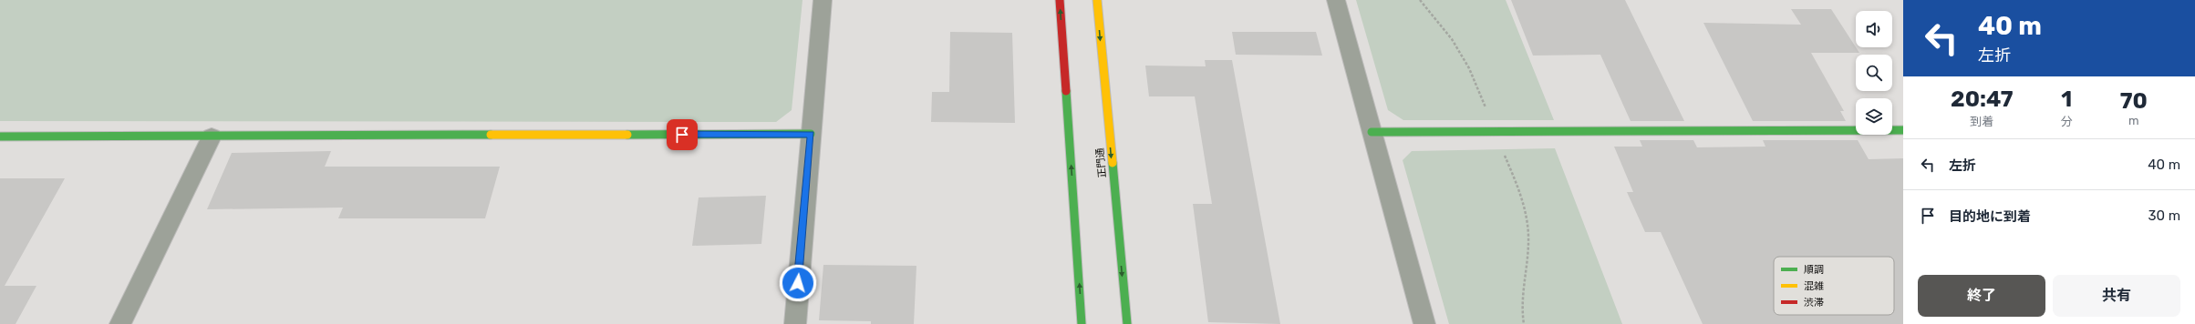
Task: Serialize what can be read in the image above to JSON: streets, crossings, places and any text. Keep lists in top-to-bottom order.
{
  "streets": {
    "street": ["正門通"]
  },
  "legend": ["順調", "混雑", "渋滞"],
  "page": {
    "turn": ["40 m", "左折"],
    "eta": [
      "20:47",
      "到着",
      "1",
      "分",
      "70",
      "m"
    ],
    "list": [
      {
        "name": "左折",
        "value": "40 m"
      },
      {
        "name": "目的地に到着",
        "value": "30 m"
      }
    ],
    "buttons": ["終了", "共有"]
  }
}
